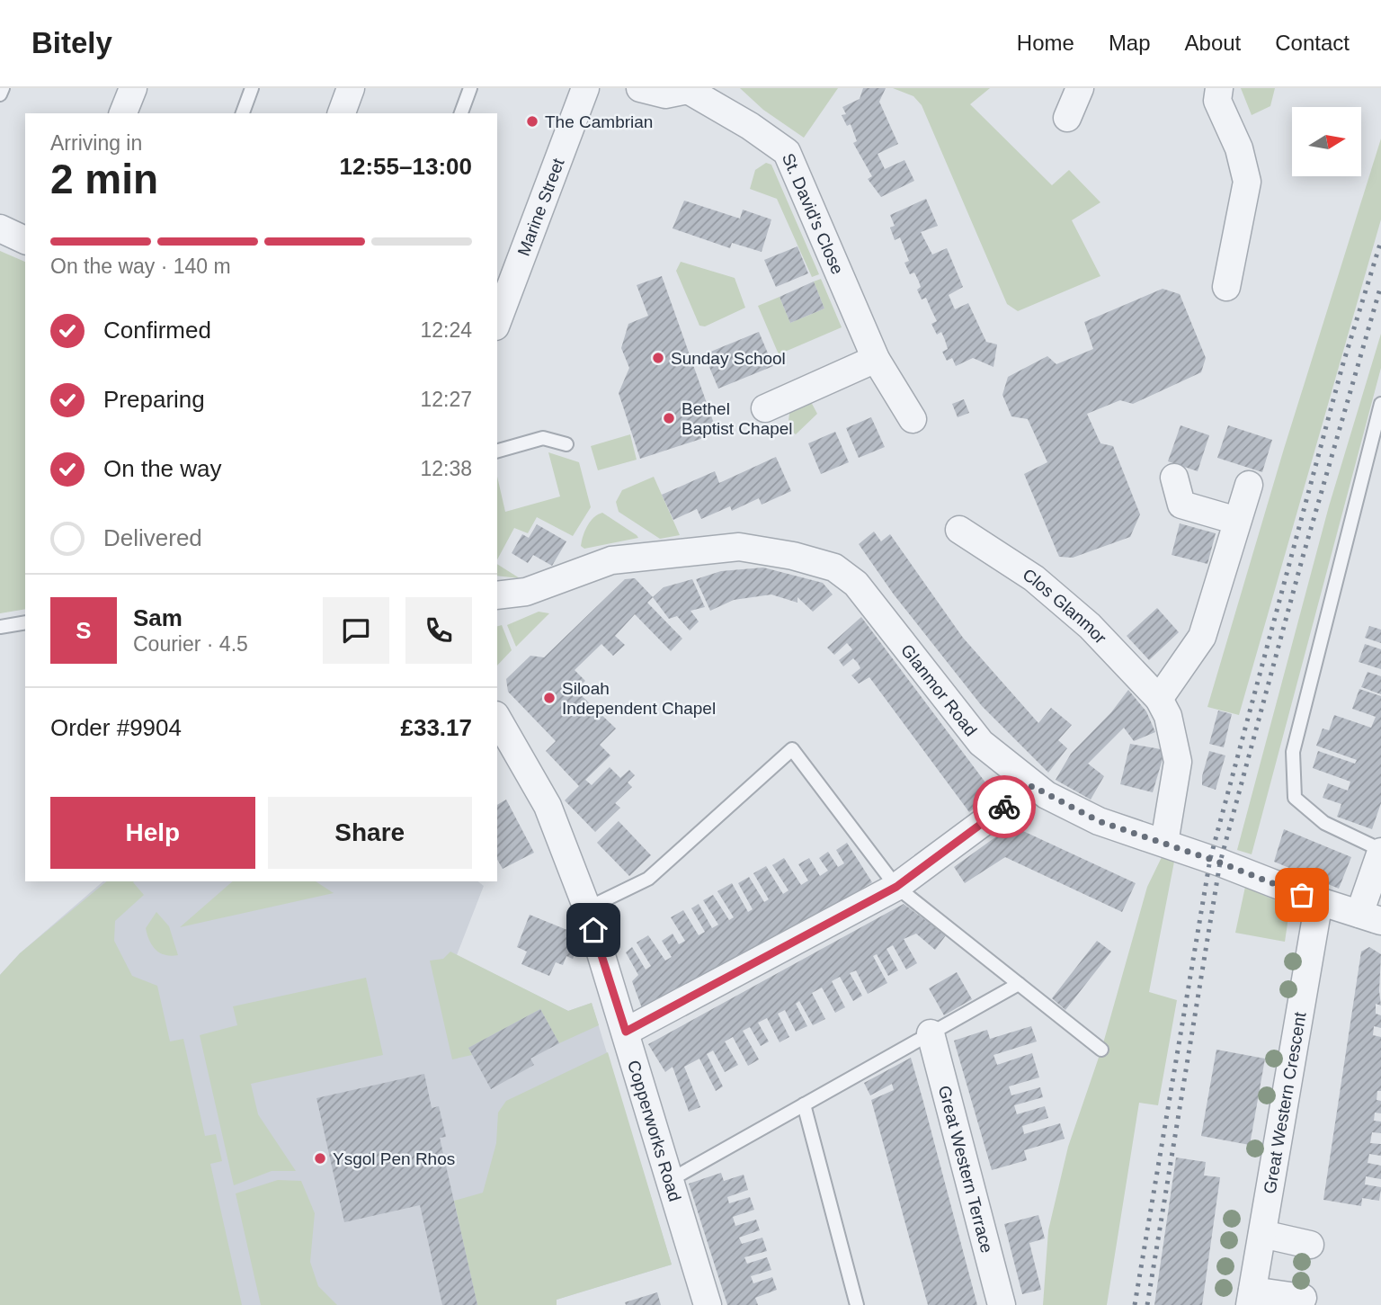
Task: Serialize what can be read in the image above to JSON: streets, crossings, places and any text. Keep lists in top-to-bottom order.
{
  "streets": {
    "street": [
      "Marine Street",
      "St. David's Close",
      "Clos Glanmor",
      "Glanmor Road",
      "Great Western Crescent",
      "Copperworks Road",
      "Great Western Terrace"
    ]
  },
  "crossings": [
    ["Clos Glanmor", "Glanmor Road"],
    ["Glanmor Road", "Great Western Crescent"]
  ],
  "places": [
    "The Cambrian",
    "Sunday School",
    "Bethel Baptist Chapel",
    "Siloah Independent Chapel",
    "Ysgol Pen Rhos"
  ],
  "north": "right",
  "page": {
    "header": "Bitely",
    "nav": [
      "Home",
      "Map",
      "About",
      "Contact"
    ],
    "heading": ["2 min", "Arriving in", "12:55–13:00"],
    "panel": [
      "Sam",
      "Courier · 4.5",
      "Order #9904",
      "£33.17"
    ],
    "bar": "On the way · 140 m",
    "list": [
      ["Confirmed", "12:24"],
      ["Preparing", "12:27"],
      ["On the way", "12:38"],
      "Delivered"
    ],
    "round": "S",
    "buttons": ["Help", "Share"]
  }
}
